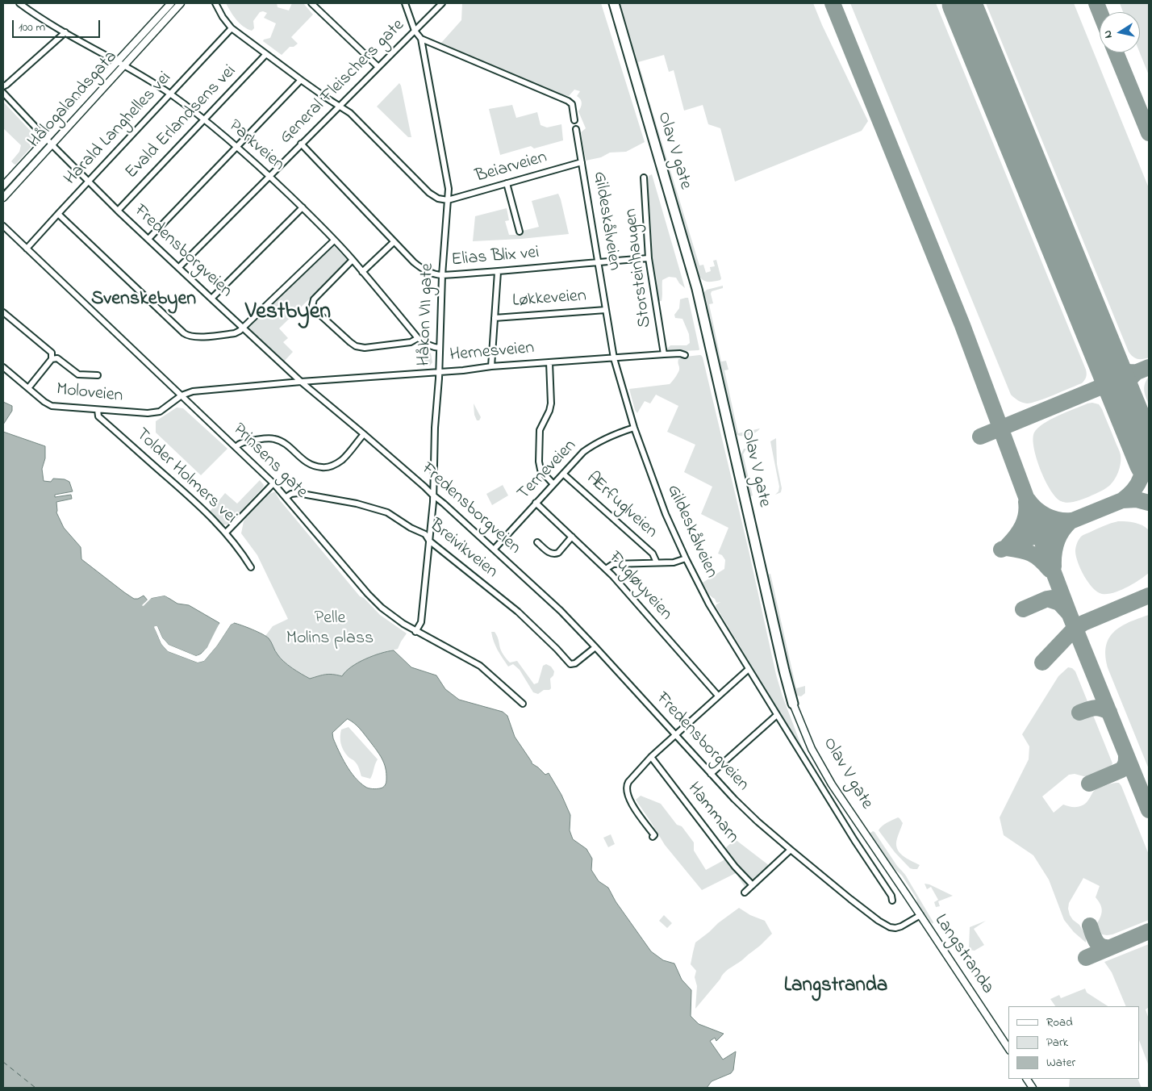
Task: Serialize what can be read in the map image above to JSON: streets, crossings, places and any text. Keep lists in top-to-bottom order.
{
  "streets": {
    "highway": ["Olav V gate"],
    "street": [
      "General Fleischers gate",
      "Hålogalandsgata",
      "Evald Erlandsens vei",
      "Harald Langhelles vei",
      "Parkveien",
      "Beiarveien",
      "Gildeskålveien",
      "Fredensborgveien",
      "Elias Blix vei",
      "Storsteinhaugen",
      "Løkkeveien",
      "Håkon VII gate",
      "Hernesveien",
      "Moloveien",
      "Prinsens gate",
      "Terneveien",
      "Tolder Holmers vei",
      "Ærfuglveien",
      "Breivikveien",
      "Fugløyveien",
      "Hammarn",
      "Langstranda"
    ]
  },
  "crossings": [
    ["General Fleischers gate", "Parkveien"],
    ["General Fleischers gate", "Fredensborgveien"],
    ["General Fleischers gate", "Elias Blix vei"],
    ["General Fleischers gate", "Håkon VII gate"],
    ["Hålogalandsgata", "Parkveien"],
    ["Hålogalandsgata", "Fredensborgveien"],
    ["Evald Erlandsens vei", "Parkveien"],
    ["Evald Erlandsens vei", "Fredensborgveien"],
    ["Harald Langhelles vei", "Parkveien"],
    ["Harald Langhelles vei", "Fredensborgveien"],
    ["Harald Langhelles vei", "Prinsens gate"],
    ["Parkveien", "Håkon VII gate"],
    ["Olav V gate", "Fredensborgveien"],
    ["Olav V gate", "Langstranda"],
    ["Beiarveien", "Gildeskålveien"],
    ["Beiarveien", "Håkon VII gate"],
    ["Gildeskålveien", "Elias Blix vei"],
    ["Gildeskålveien", "Løkkeveien"],
    ["Gildeskålveien", "Hernesveien"],
    ["Gildeskålveien", "Terneveien"],
    ["Fredensborgveien", "Håkon VII gate"],
    ["Fredensborgveien", "Hernesveien"],
    ["Fredensborgveien", "Terneveien"],
    ["Fredensborgveien", "Breivikveien"],
    ["Fredensborgveien", "Langstranda"],
    ["Elias Blix vei", "Storsteinhaugen"],
    ["Elias Blix vei", "Håkon VII gate"],
    ["Storsteinhaugen", "Hernesveien"],
    ["Håkon VII gate", "Hernesveien"],
    ["Håkon VII gate", "Prinsens gate"],
    ["Håkon VII gate", "Breivikveien"],
    ["Hernesveien", "Moloveien"],
    ["Hernesveien", "Prinsens gate"],
    ["Moloveien", "Prinsens gate"],
    ["Moloveien", "Tolder Holmers vei"],
    ["Prinsens gate", "Breivikveien"],
    ["Terneveien", "Ærfuglveien"],
    ["Terneveien", "Fugløyveien"]
  ],
  "districts": ["Svenskebyen", "Vestbyen", "Langstranda"],
  "parks": ["Pelle Molins plass"],
  "legend": ["Road", "Park", "Water"],
  "scale_bar": "100 m",
  "north": "left"
}
